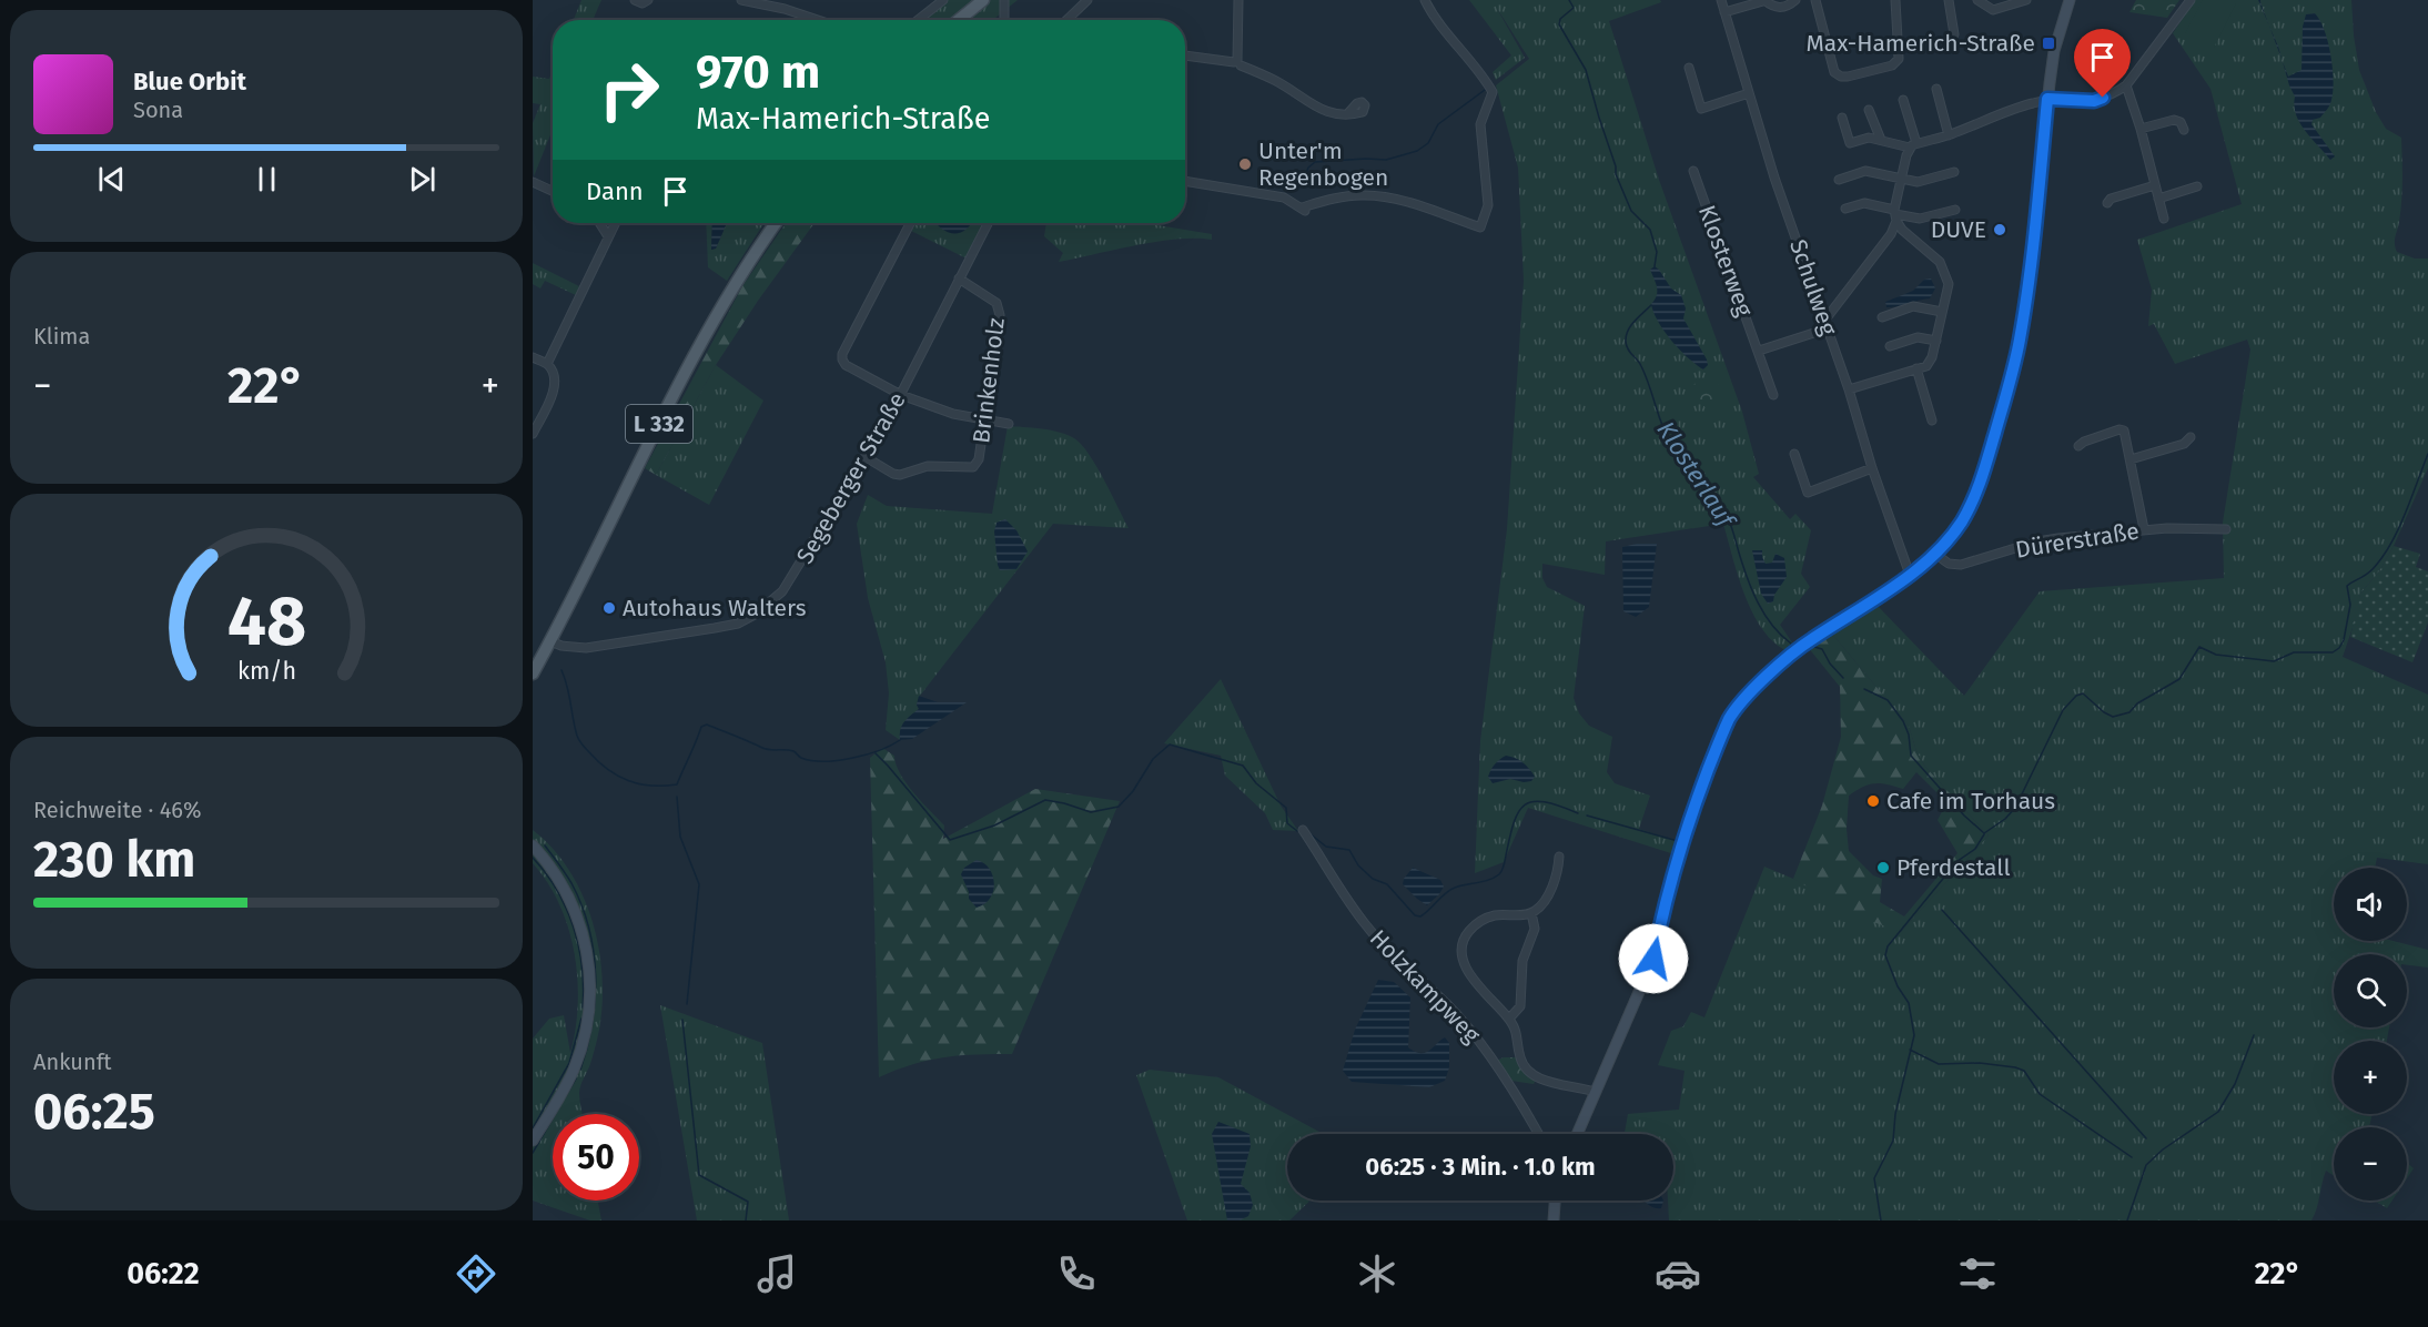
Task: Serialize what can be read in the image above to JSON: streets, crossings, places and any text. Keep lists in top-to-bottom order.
{
  "streets": {
    "main road": ["L 332"],
    "street": [
      "Klosterweg",
      "Schulweg",
      "Brinkenholz",
      "Segeberger Straße",
      "Dürerstraße",
      "Holzkampweg"
    ]
  },
  "crossings": [
    ["Brinkenholz", "Segeberger Straße"],
    ["L 332", "Segeberger Straße"]
  ],
  "water": ["Klosterlauf"],
  "places": {
    "transit": ["Max-Hamerich-Straße"],
    "other": [
      "Unter'm Regenbogen",
      "DUVE",
      "Autohaus Walters",
      "Cafe im Torhaus",
      "Pferdestall"
    ]
  },
  "page": {
    "turn": ["970 m", "Max-Hamerich-Straße"],
    "song": ["Blue Orbit", "Sona"],
    "then": "Dann",
    "tile": [
      "Klima",
      ["Reichweite · 46%", "230 km"],
      ["Ankunft", "06:25"]
    ],
    "heat": ["−", "22°", "+"],
    "map_buttons": ["+", "−"],
    "limit": "50",
    "trip": "06:25 · 3 Min. · 1.0 km",
    "tabs": ["06:22", "22°"],
    "gauge": ["48", "km/h"]
  }
}
